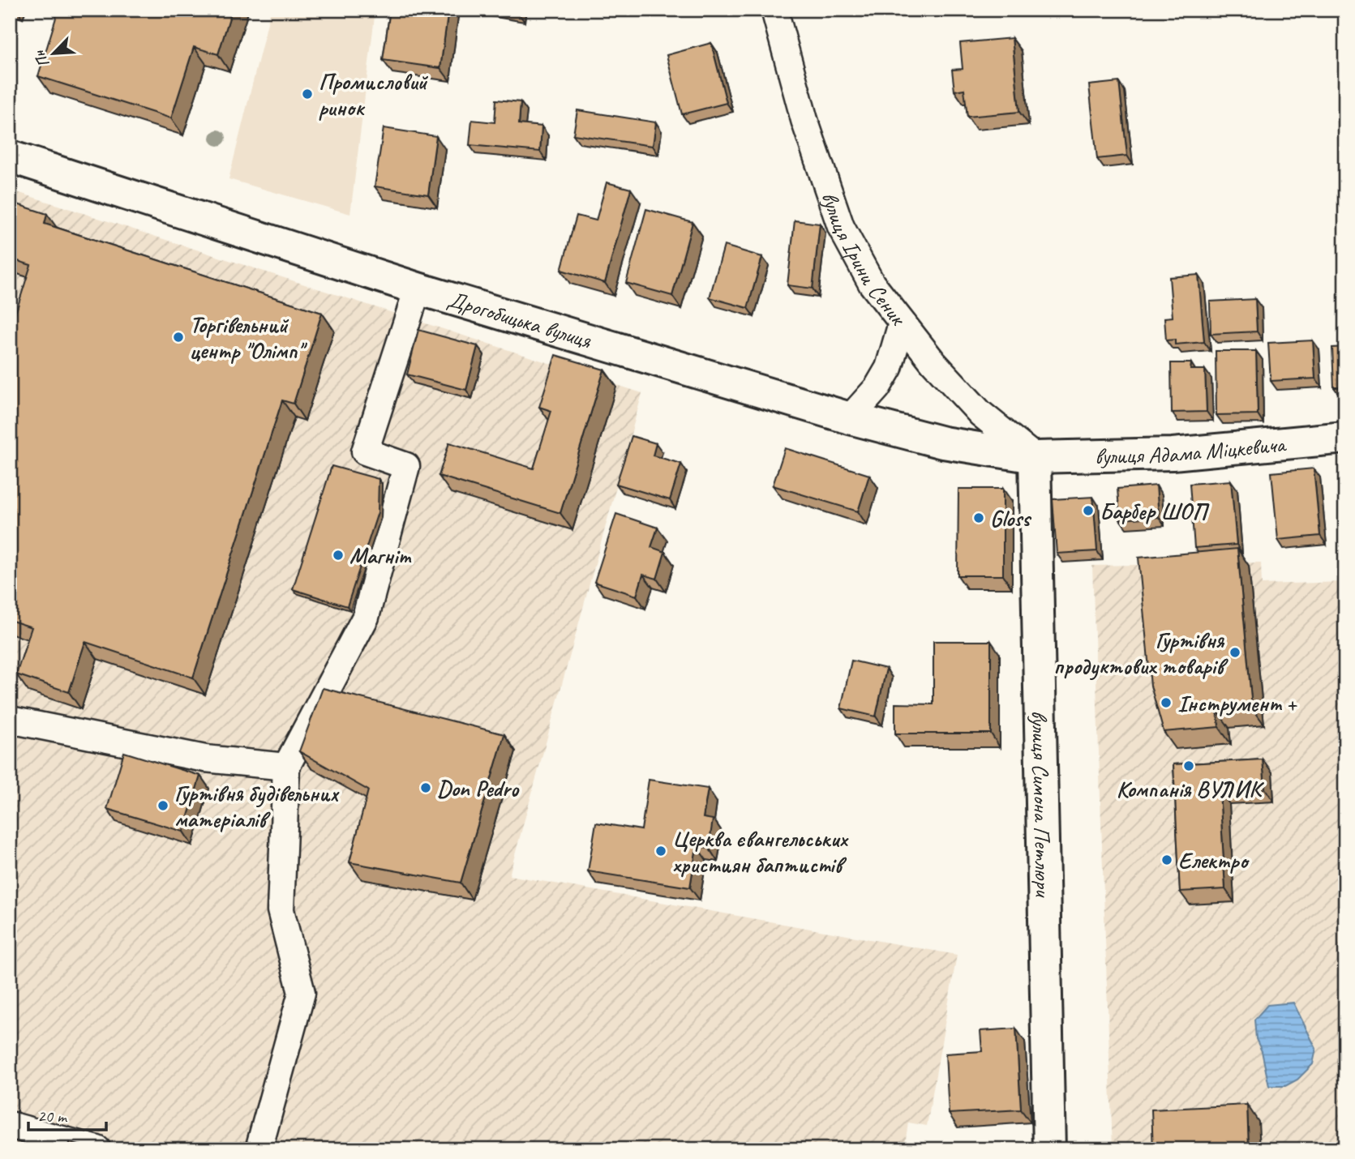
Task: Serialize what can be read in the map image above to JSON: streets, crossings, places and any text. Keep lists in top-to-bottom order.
{
  "streets": {
    "main road": ["Дрогобицька вулиця", "вулиця Адама Міцкевича", "вулиця Симона Петлюри"],
    "street": ["вулиця Ірини Сеник"]
  },
  "crossings": [
    ["вулиця Ірини Сеник", "Дрогобицька вулиця"],
    ["вулиця Ірини Сеник", "вулиця Адама Міцкевича"],
    ["вулиця Ірини Сеник", "вулиця Симона Петлюри"],
    ["Дрогобицька вулиця", "вулиця Адама Міцкевича"],
    ["Дрогобицька вулиця", "вулиця Симона Петлюри"],
    ["вулиця Адама Міцкевича", "вулиця Симона Петлюри"]
  ],
  "places": [
    "Промисловий ринок",
    "Торгівельний центр \"Олімп\"",
    "Барбер ШОП",
    "Gloss",
    "Магніт",
    "Гуртівня продуктових товарів",
    "Інструмент +",
    "Компанія ВУЛИК",
    "Don Pedro",
    "Гуртівня будівельних матеріалів",
    "Церква євангельських християн баптистів",
    "Електро"
  ],
  "scale_bar": "20 m",
  "north": "bottom left"
}
